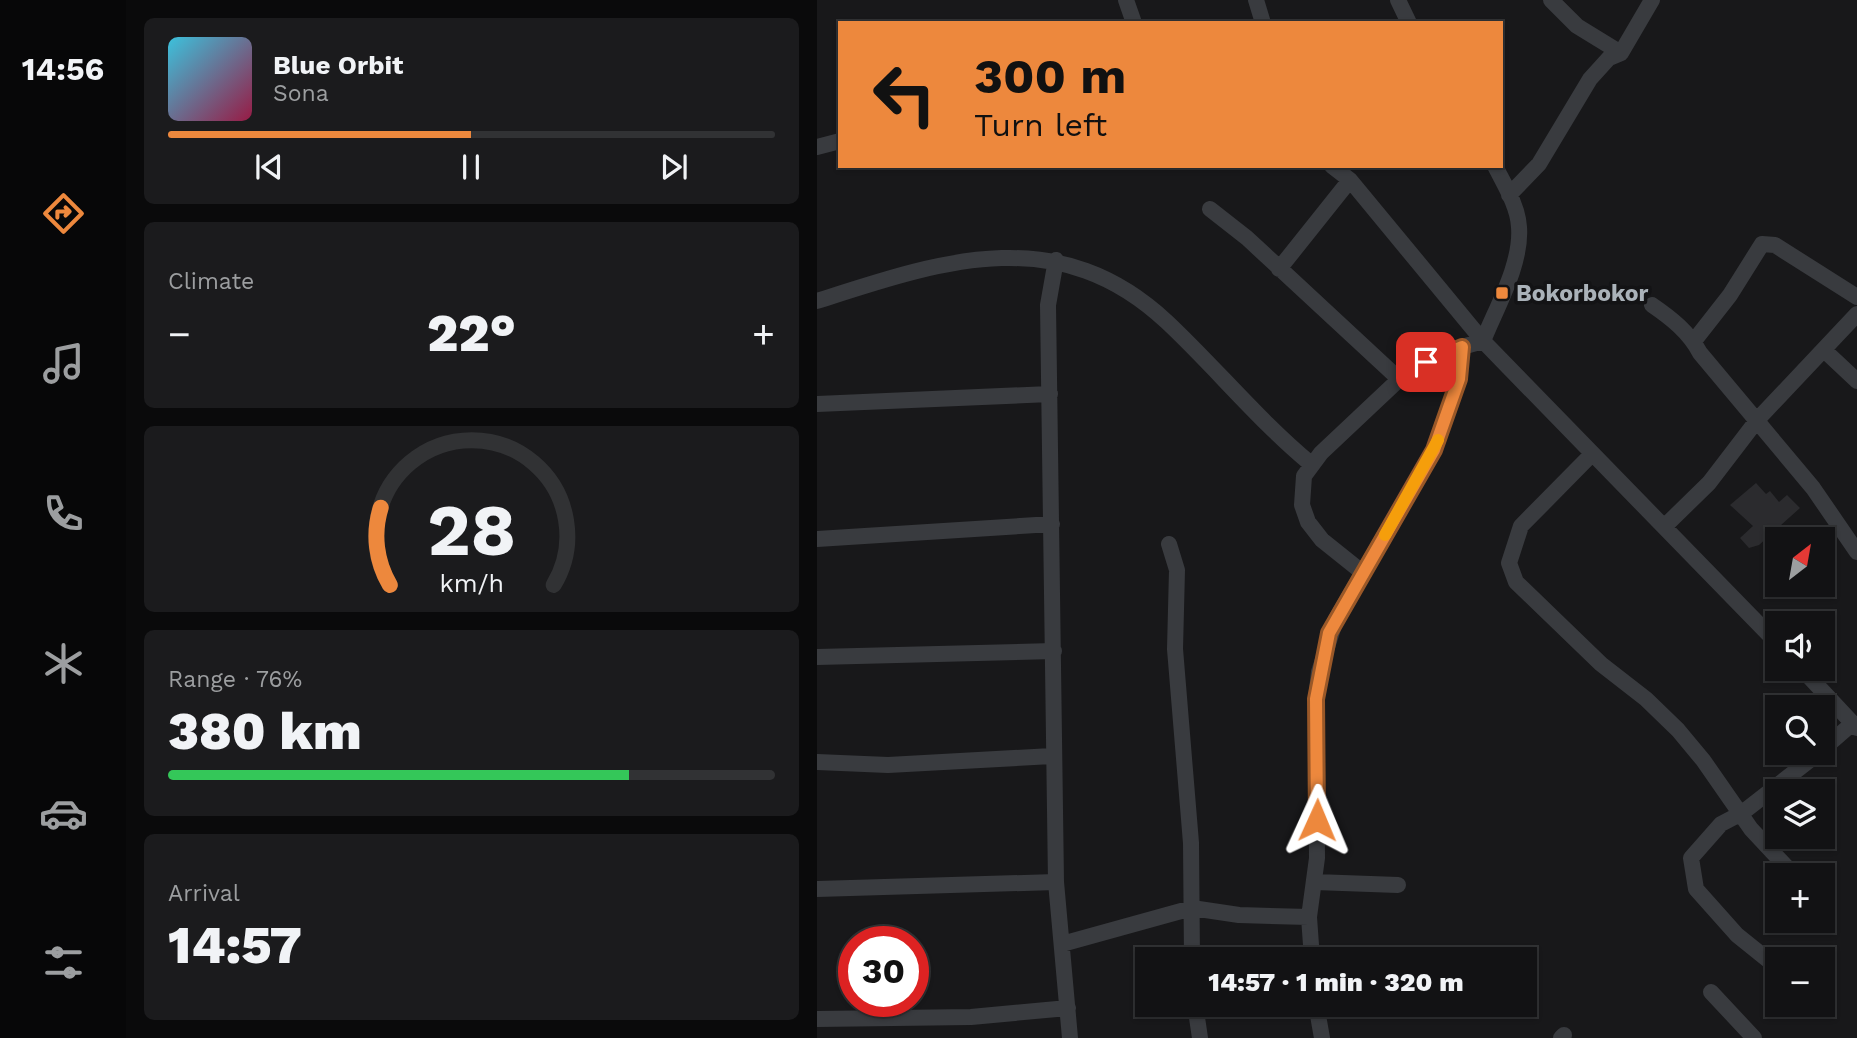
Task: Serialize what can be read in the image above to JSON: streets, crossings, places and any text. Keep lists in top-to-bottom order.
{
  "places": {
    "transit": ["Bokorbokor"]
  },
  "north": "top right",
  "page": {
    "tabs": "14:56",
    "turn": ["300 m", "Turn left"],
    "song": ["Blue Orbit", "Sona"],
    "tile": [
      "Climate",
      ["Range · 76%", "380 km"],
      ["Arrival", "14:57"]
    ],
    "heat": ["−", "22°", "+"],
    "map_buttons": ["+", "−"],
    "limit": "30",
    "trip": "14:57 · 1 min · 320 m",
    "gauge": ["28", "km/h"]
  }
}
